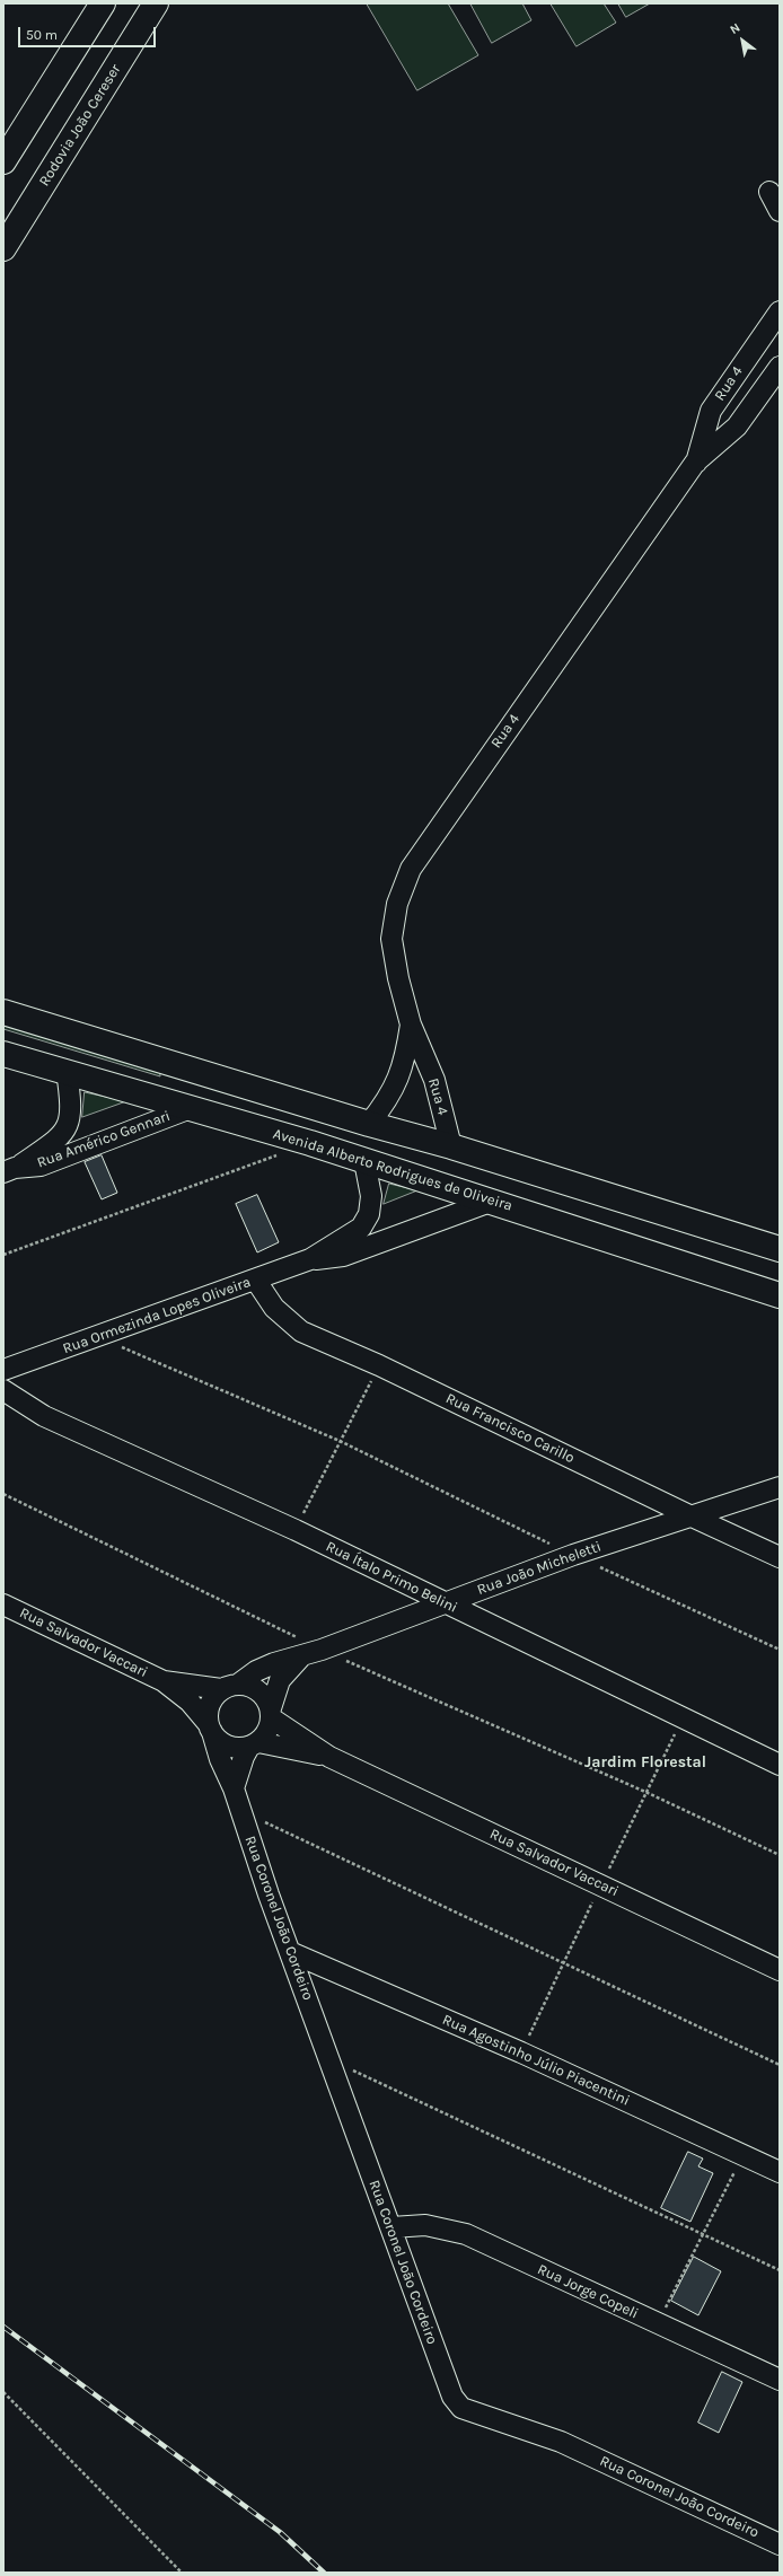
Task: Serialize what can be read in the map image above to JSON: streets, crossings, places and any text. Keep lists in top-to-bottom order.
{
  "streets": {
    "main road": ["Rodovia João Cereser", "Avenida Alberto Rodrigues de Oliveira"],
    "street": [
      "Rua 4",
      "Rua Américo Gennari",
      "Rua Ormezinda Lopes Oliveira",
      "Rua Francisco Carillo",
      "Rua João Micheletti",
      "Rua Ítalo Primo Belini",
      "Rua Salvador Vaccari",
      "Rua Coronel João Cordeiro",
      "Rua Agostinho Júlio Piacentini",
      "Rua Jorge Copeli"
    ]
  },
  "crossings": [
    ["Rua Américo Gennari", "Avenida Alberto Rodrigues de Oliveira"],
    ["Avenida Alberto Rodrigues de Oliveira", "Rua Ormezinda Lopes Oliveira"],
    ["Rua Ormezinda Lopes Oliveira", "Rua Francisco Carillo"],
    ["Rua Francisco Carillo", "Rua João Micheletti"],
    ["Rua João Micheletti", "Rua Ítalo Primo Belini"],
    ["Rua João Micheletti", "Rua Salvador Vaccari"],
    ["Rua João Micheletti", "Rua Coronel João Cordeiro"],
    ["Rua Salvador Vaccari", "Rua Coronel João Cordeiro"],
    ["Rua Coronel João Cordeiro", "Rua Agostinho Júlio Piacentini"],
    ["Rua Coronel João Cordeiro", "Rua Jorge Copeli"]
  ],
  "districts": ["Jardim Florestal"],
  "scale_bar": "50 m",
  "north": "top left"
}
